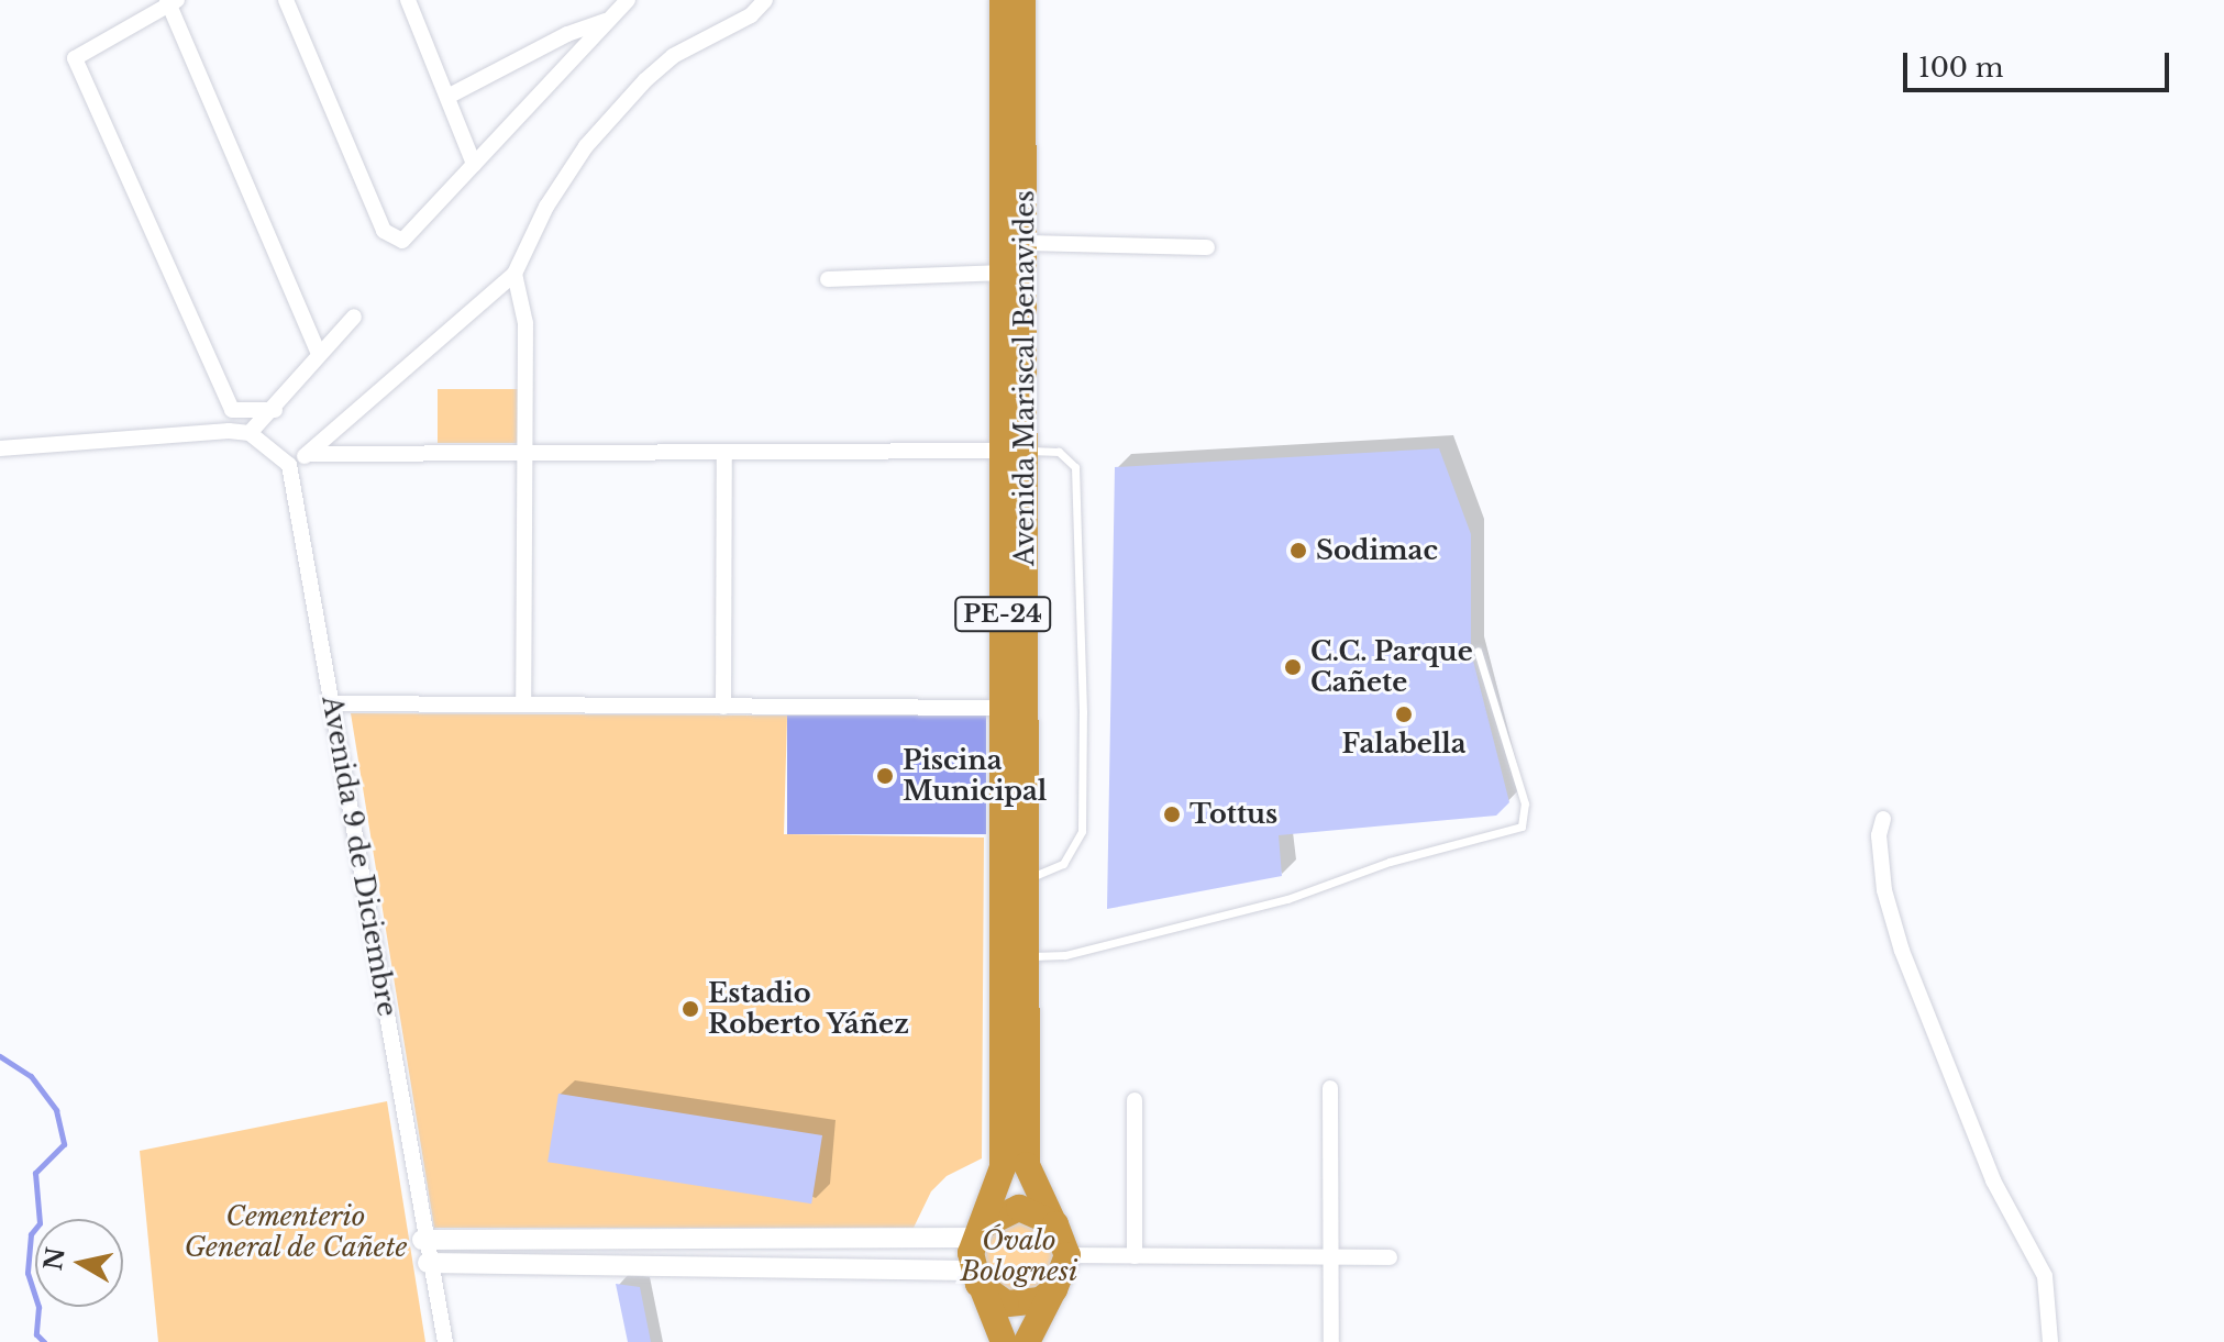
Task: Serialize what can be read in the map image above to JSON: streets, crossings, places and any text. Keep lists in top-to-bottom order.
{
  "streets": {
    "highway": ["Avenida Mariscal Benavides", "PE-24"],
    "street": ["Avenida 9 de Diciembre"]
  },
  "parks": ["Cementerio General de Cañete", "Óvalo Bolognesi"],
  "places": [
    "Sodimac",
    "C.C. Parque Cañete",
    "Falabella",
    "Piscina Municipal",
    "Tottus",
    "Estadio Roberto Yáñez"
  ],
  "scale_bar": "100 m",
  "north": "left"
}
